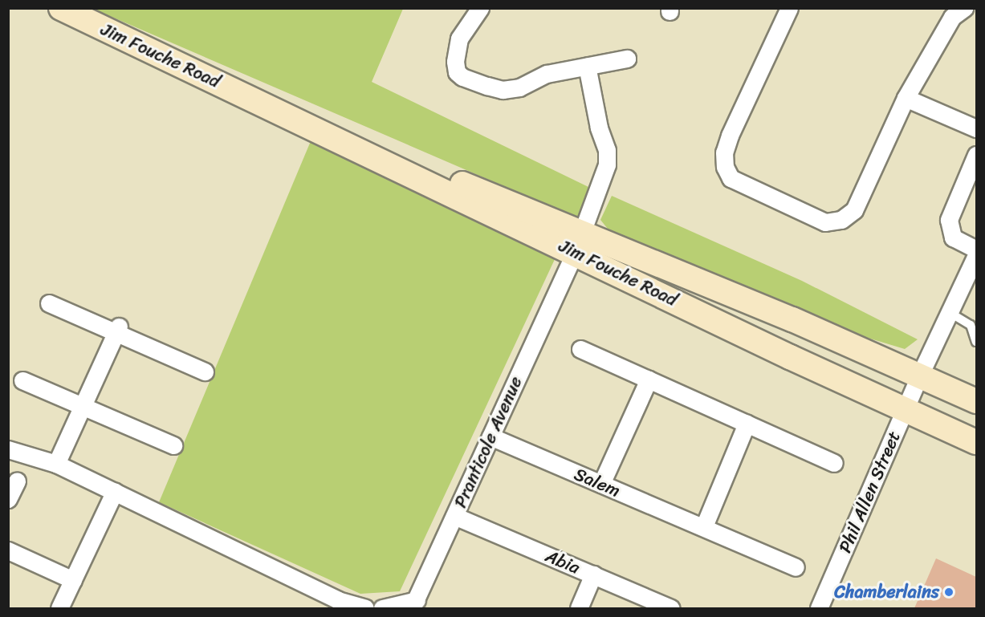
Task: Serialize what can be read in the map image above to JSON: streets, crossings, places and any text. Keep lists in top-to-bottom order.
{
  "streets": {
    "street": [
      "Jim Fouche Road",
      "Pranticole Avenue",
      "Salem",
      "Phil Allen Street",
      "Abia"
    ]
  },
  "crossings": [
    ["Jim Fouche Road", "Pranticole Avenue"],
    ["Jim Fouche Road", "Phil Allen Street"],
    ["Pranticole Avenue", "Salem"],
    ["Pranticole Avenue", "Abia"]
  ],
  "places": ["Chamberlains"]
}
